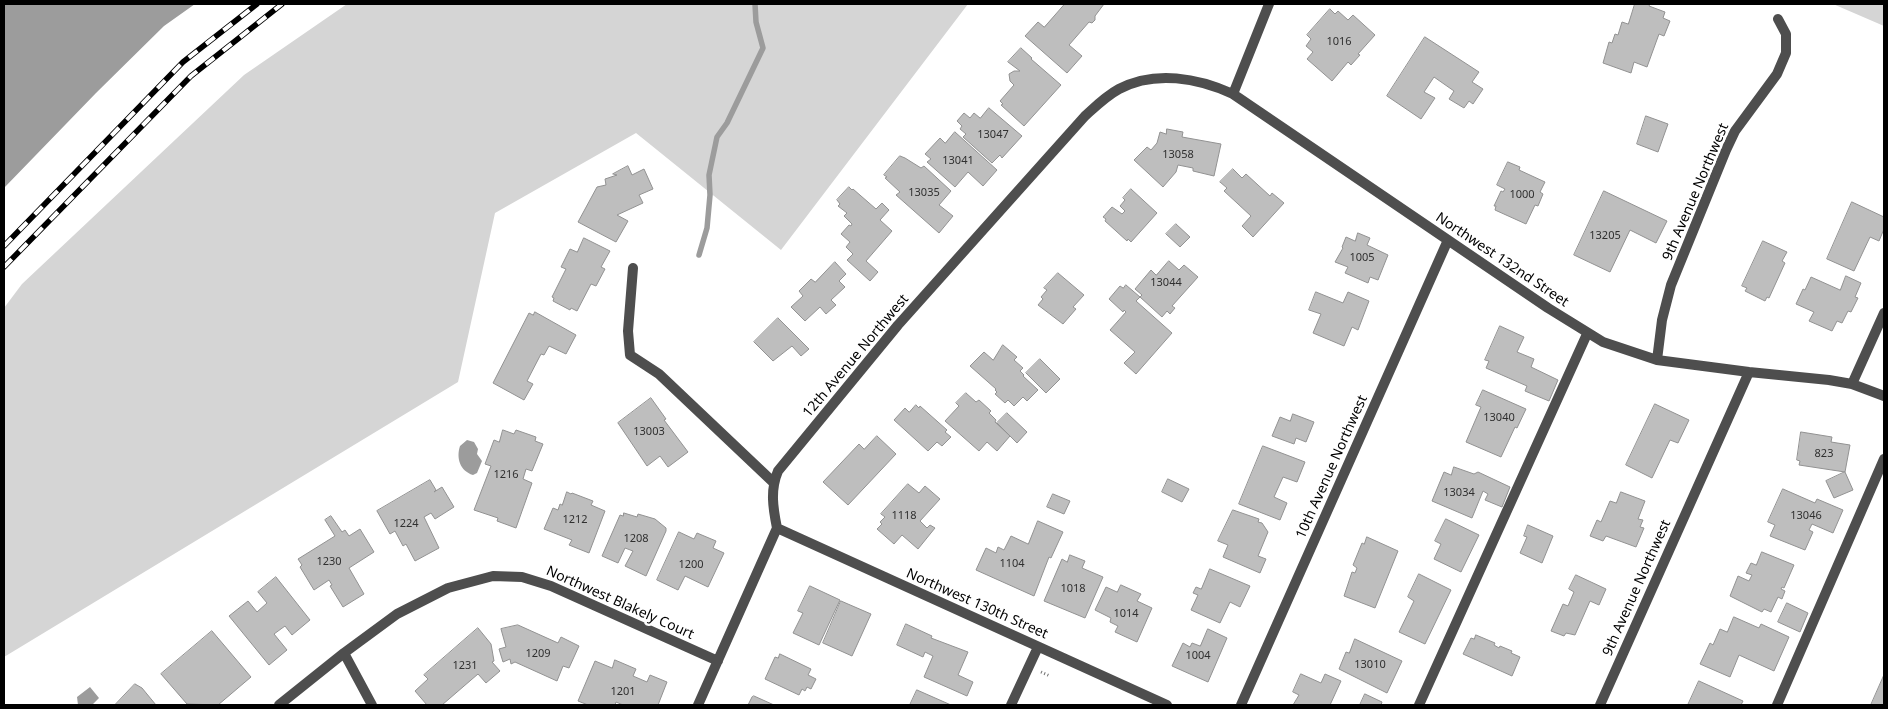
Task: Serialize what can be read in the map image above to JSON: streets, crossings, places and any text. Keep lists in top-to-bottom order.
{
  "streets": {
    "street": [
      "9th Avenue Northwest",
      "Northwest 132nd Street",
      "12th Avenue Northwest",
      "10th Avenue Northwest",
      "Northwest Blakely Court",
      "Northwest 130th Street"
    ]
  },
  "crossings": [
    ["9th Avenue Northwest", "Northwest 132nd Street"],
    ["Northwest 132nd Street", "12th Avenue Northwest"],
    ["Northwest 132nd Street", "10th Avenue Northwest"]
  ],
  "house_numbers": [
    "1016",
    "13047",
    "13058",
    "13041",
    "13035",
    "1000",
    "13205",
    "1005",
    "13044",
    "13040",
    "13003",
    "823",
    "1216",
    "13034",
    "1118",
    "13046",
    "1212",
    "1224",
    "1208",
    "1230",
    "1104",
    "1200",
    "1018",
    "1014",
    "1209",
    "1004",
    "13010",
    "1231",
    "1201"
  ]
}
